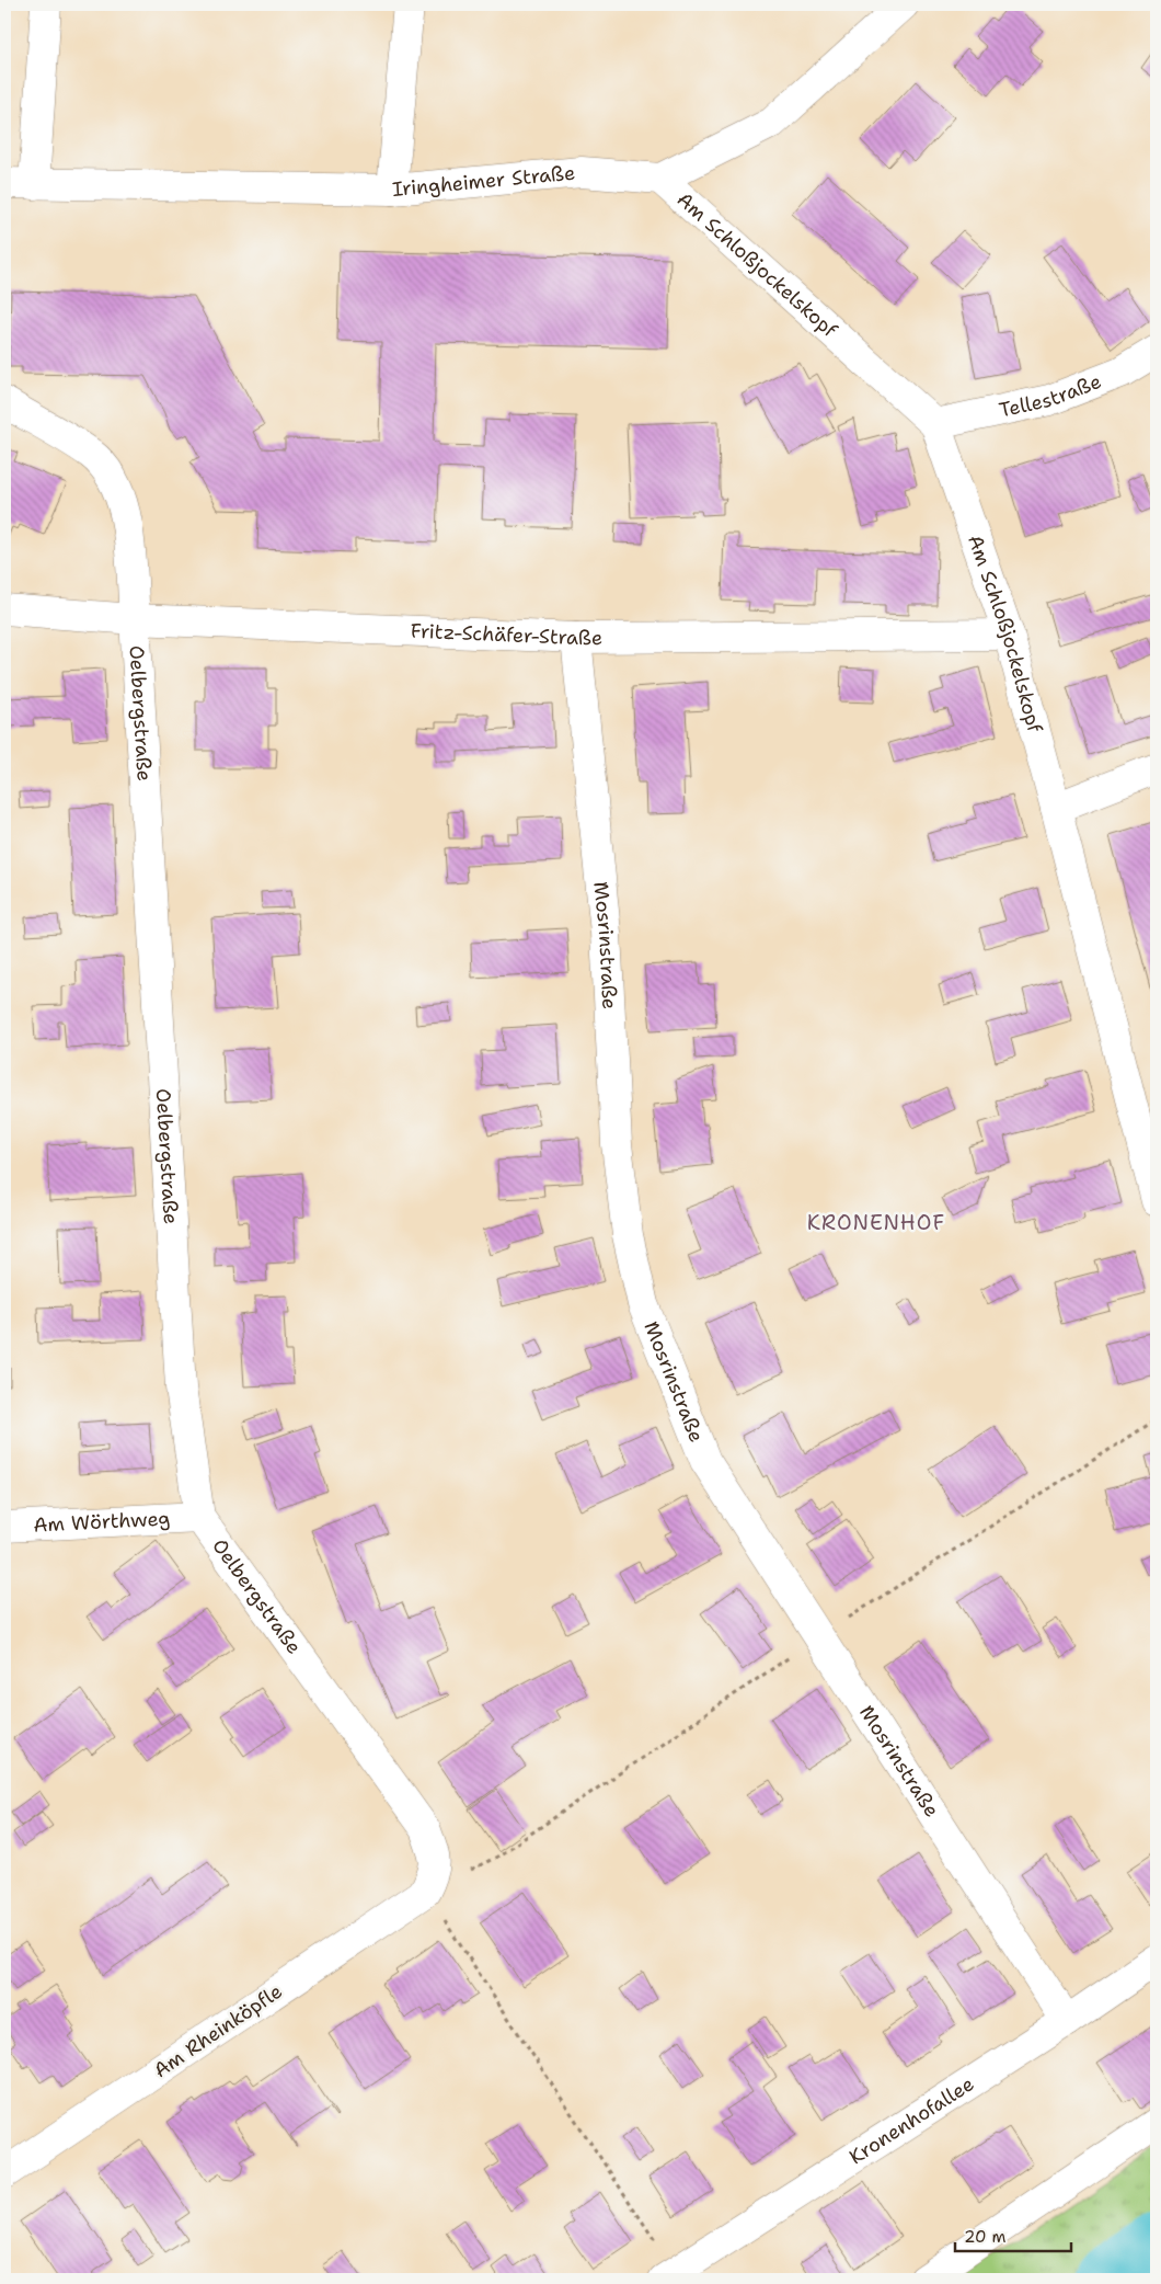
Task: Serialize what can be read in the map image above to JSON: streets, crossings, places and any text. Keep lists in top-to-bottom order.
{
  "streets": {
    "street": [
      "Iringheimer Straße",
      "Am Schloßjockelskopf",
      "Tellestraße",
      "Fritz-Schäfer-Straße",
      "Oelbergstraße",
      "Mosrinstraße",
      "Am Wörthweg",
      "Am Rheinköpfle",
      "Kronenhofallee"
    ]
  },
  "crossings": [
    ["Iringheimer Straße", "Am Schloßjockelskopf"],
    ["Am Schloßjockelskopf", "Tellestraße"],
    ["Am Schloßjockelskopf", "Fritz-Schäfer-Straße"],
    ["Fritz-Schäfer-Straße", "Oelbergstraße"],
    ["Fritz-Schäfer-Straße", "Mosrinstraße"],
    ["Oelbergstraße", "Am Wörthweg"],
    ["Oelbergstraße", "Am Rheinköpfle"],
    ["Mosrinstraße", "Kronenhofallee"]
  ],
  "districts": ["KRONENHOF"],
  "scale_bar": "20 m"
}
